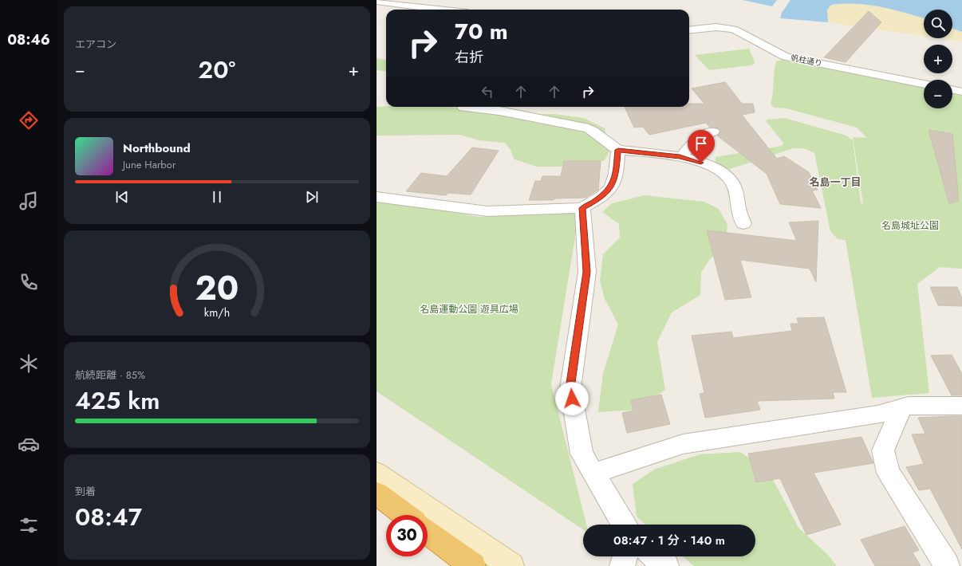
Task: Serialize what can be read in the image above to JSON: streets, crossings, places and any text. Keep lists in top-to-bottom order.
{
  "streets": {
    "street": ["帆柱通り"]
  },
  "districts": ["名島一丁目"],
  "parks": ["名島城址公園", "名島運動公園 遊具広場"],
  "page": {
    "tabs": "08:46",
    "tile": [
      "エアコン",
      ["航続距離 · 85%", "425 km"],
      ["到着", "08:47"]
    ],
    "map_buttons": ["+", "−"],
    "turn": ["70 m", "右折"],
    "heat": ["−", "20°", "+"],
    "song": ["Northbound", "June Harbor"],
    "limit": "30",
    "trip": "08:47 · 1 分 · 140 m",
    "gauge": ["20", "km/h"]
  }
}
